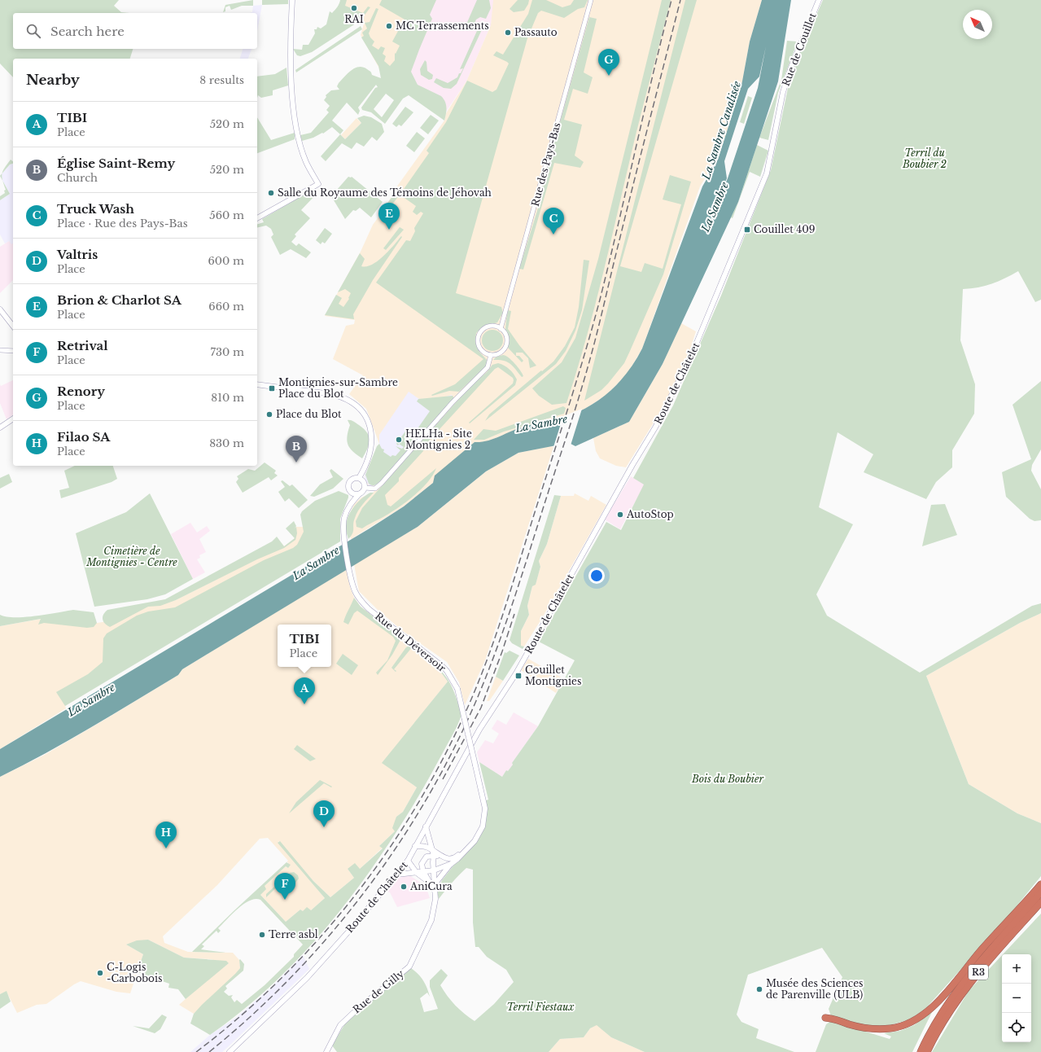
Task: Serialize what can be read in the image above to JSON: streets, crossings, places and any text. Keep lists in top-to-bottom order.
{
  "streets": {
    "highway": ["R3"],
    "main road": [
      "Rue de Couillet",
      "Route de Châtelet",
      "Rue du Déversoir",
      "Rue de Gilly"
    ],
    "street": ["Rue des Pays-Bas"]
  },
  "crossings": [
    ["Rue de Couillet", "Route de Châtelet"],
    ["Route de Châtelet", "Rue du Déversoir"],
    ["Rue du Déversoir", "Rue de Gilly"]
  ],
  "water": ["La Sambre Canalisée", "La Sambre"],
  "parks": [
    "Terril du Boubier 2",
    "Cimetière de Montignies - Centre",
    "Bois du Boubier",
    "Terril Fiestaux"
  ],
  "places": {
    "other": [
      "RAI",
      "MC Terrassements",
      "Passauto",
      "Salle du Royaume des Témoins de Jéhovah",
      "Place du Blot",
      "HELHa - Site Montignies 2",
      "AutoStop",
      "AniCura",
      "Terre asbl",
      "C-Logis -Carbobois",
      "Musée des Sciences de Parenville (ULB)"
    ],
    "transit": ["Couillet 409", "Montignies-sur-Sambre Place du Blot", "Couillet Montignies"]
  },
  "north": "top left",
  "page": {
    "search": "Search here",
    "pins": [
      "G",
      "E",
      "C",
      "B",
      "A",
      "D",
      "H",
      "F"
    ],
    "heading": ["Nearby", "8 results"],
    "list": [
      {
        "mark": "A",
        "name": "TIBI",
        "note": "Place",
        "value": "520 m"
      },
      {
        "mark": "B",
        "name": "Église Saint-Remy",
        "note": "Church",
        "value": "520 m"
      },
      {
        "mark": "C",
        "name": "Truck Wash",
        "note": "Place · Rue des Pays-Bas",
        "value": "560 m"
      },
      {
        "mark": "D",
        "name": "Valtris",
        "note": "Place",
        "value": "600 m"
      },
      {
        "mark": "E",
        "name": "Brion & Charlot SA",
        "note": "Place",
        "value": "660 m"
      },
      {
        "mark": "F",
        "name": "Retrival",
        "note": "Place",
        "value": "730 m"
      },
      {
        "mark": "G",
        "name": "Renory",
        "note": "Place",
        "value": "810 m"
      },
      {
        "mark": "H",
        "name": "Filao SA",
        "note": "Place",
        "value": "830 m"
      }
    ],
    "popup": ["TIBI", "Place"],
    "map_buttons": ["+", "−"]
  }
}
